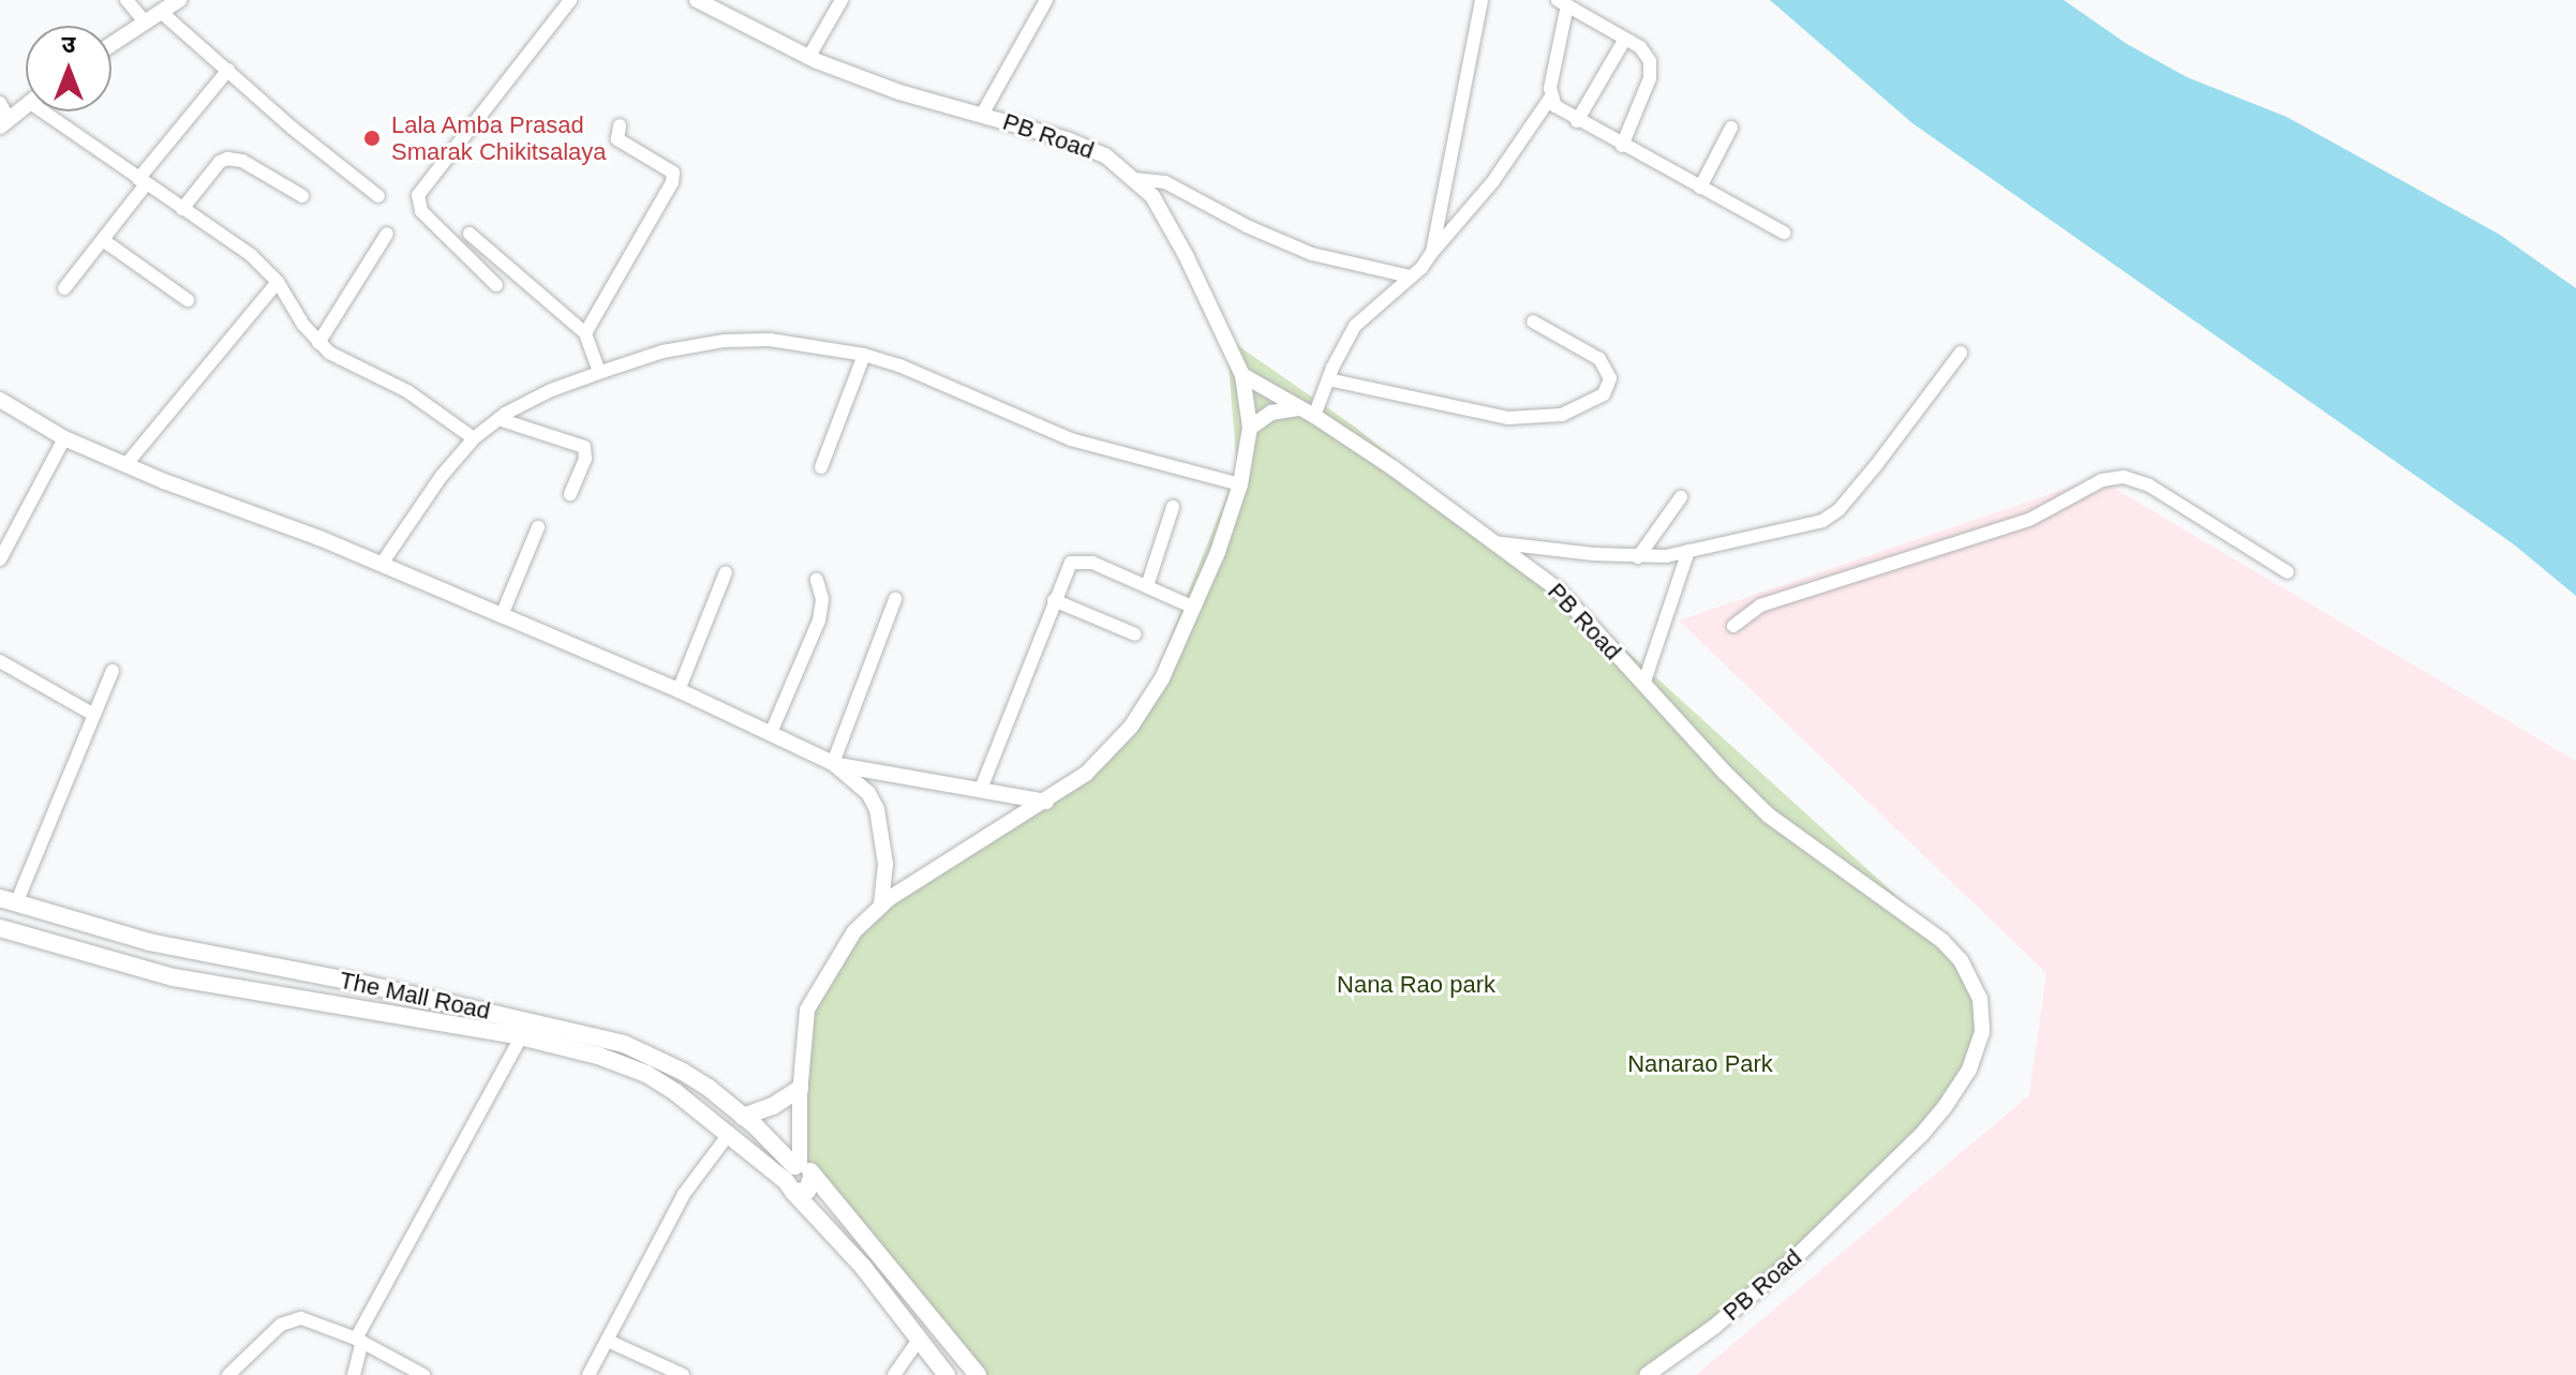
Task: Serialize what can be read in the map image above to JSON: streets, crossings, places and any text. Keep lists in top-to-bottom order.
{
  "streets": {
    "main road": ["The Mall Road"],
    "street": ["PB Road"]
  },
  "parks": ["Nana Rao park", "Nanarao Park"],
  "places": ["Lala Amba Prasad Smarak Chikitsalaya"],
  "north": "top"
}
